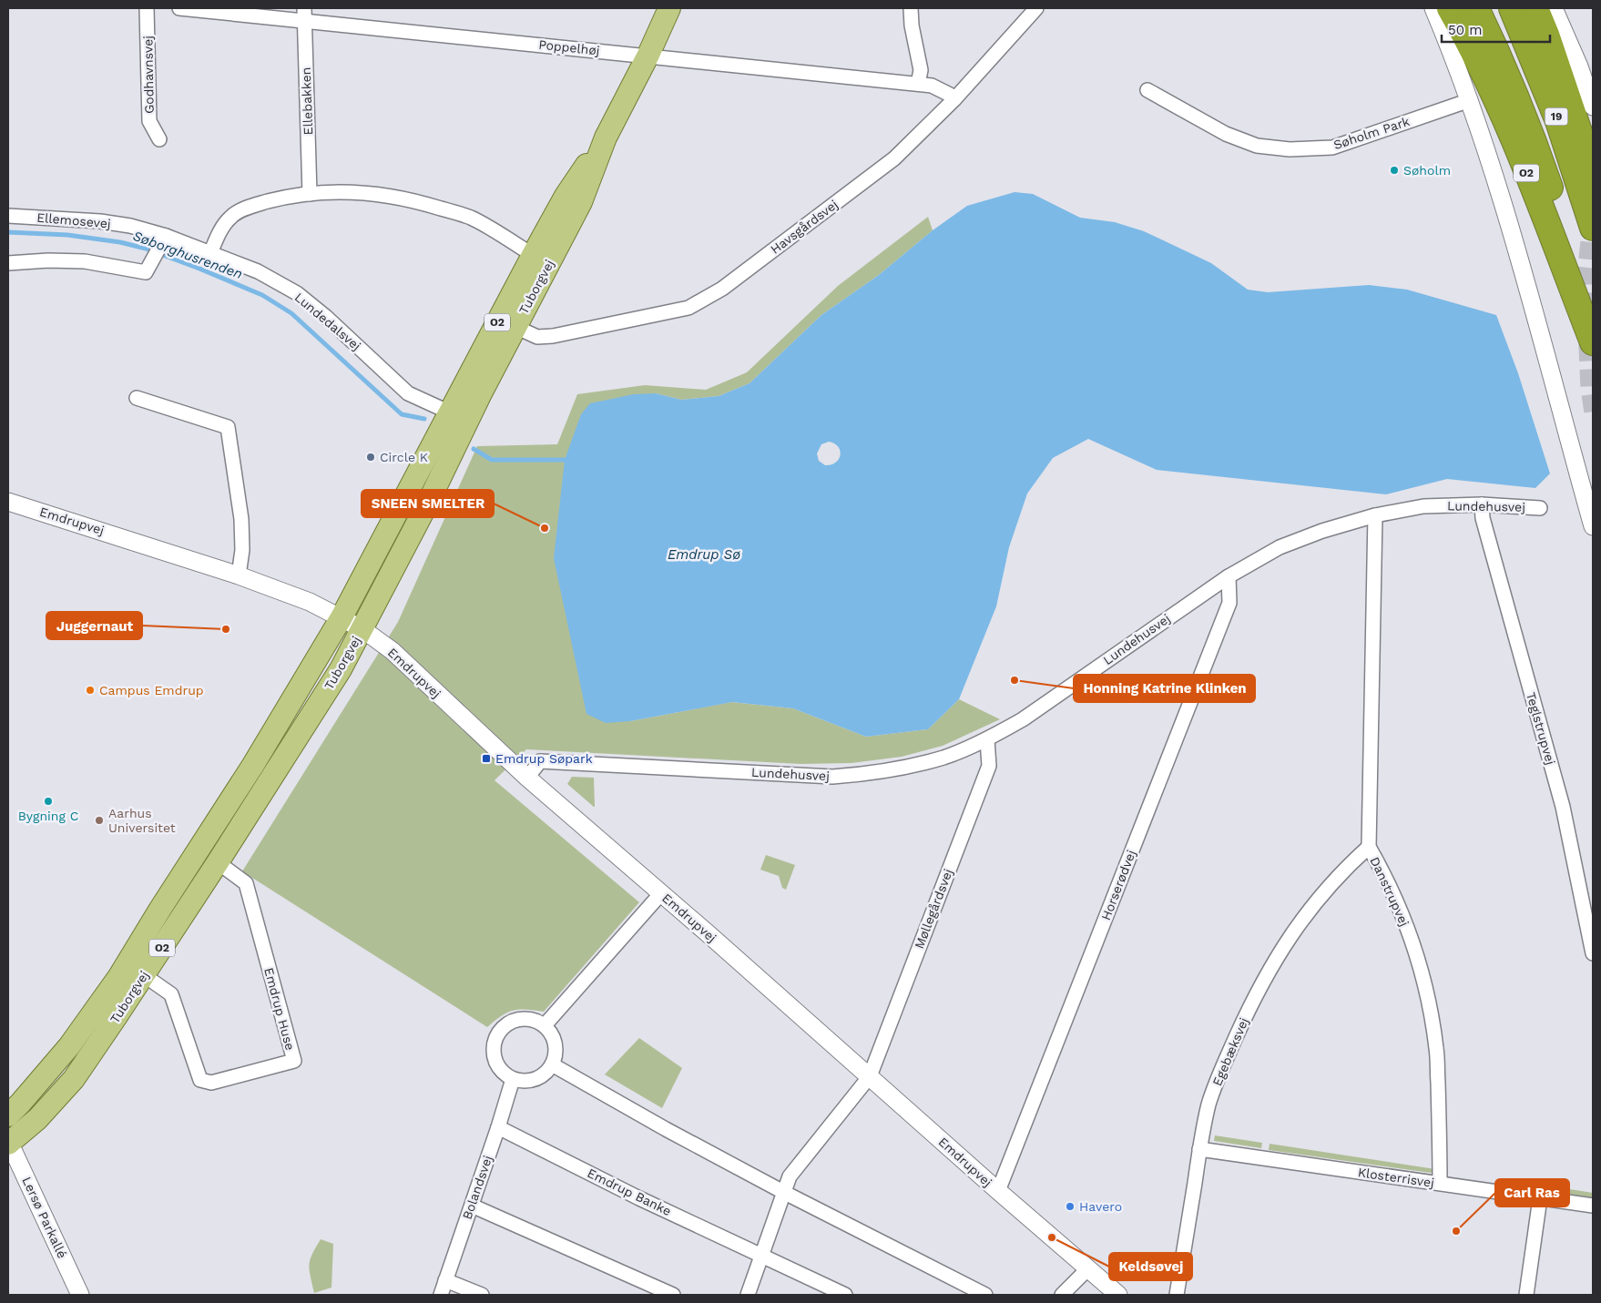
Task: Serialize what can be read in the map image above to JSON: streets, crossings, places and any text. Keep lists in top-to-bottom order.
{
  "streets": {
    "highway": ["19", "O2"],
    "main road": ["Tuborgvej"],
    "street": [
      "Poppelhøj",
      "Godhavnsvej",
      "Ellebakken",
      "Søholm Park",
      "Ellemosevej",
      "Havsgårdsvej",
      "Lundedalsvej",
      "Lundehusvej",
      "Emdrupvej",
      "Teglstrupvej",
      "Horserødvej",
      "Danstrupvej",
      "Møllegårdsvej",
      "Emdrup Huse",
      "Egebæksvej",
      "Klosterrisvej",
      "Bolandsvej",
      "Emdrup Banke",
      "Lersø Parkallé"
    ]
  },
  "crossings": [
    ["Poppelhøj", "Ellebakken"],
    ["Poppelhøj", "Havsgårdsvej"],
    ["Poppelhøj", "Tuborgvej"],
    ["Ellemosevej", "Lundedalsvej"],
    ["Havsgårdsvej", "Tuborgvej"],
    ["Tuborgvej", "Lundedalsvej"],
    ["Tuborgvej", "Emdrupvej"],
    ["Tuborgvej", "Emdrup Huse"],
    ["Tuborgvej", "Lersø Parkallé"],
    ["Lundehusvej", "Emdrupvej"],
    ["Lundehusvej", "Teglstrupvej"],
    ["Lundehusvej", "Horserødvej"],
    ["Lundehusvej", "Danstrupvej"],
    ["Lundehusvej", "Møllegårdsvej"],
    ["Emdrupvej", "Horserødvej"],
    ["Emdrupvej", "Møllegårdsvej"],
    ["Danstrupvej", "Egebæksvej"],
    ["Danstrupvej", "Klosterrisvej"],
    ["Egebæksvej", "Klosterrisvej"],
    ["Bolandsvej", "Emdrup Banke"]
  ],
  "water": ["Søborghusrenden", "Emdrup Sø"],
  "places": {
    "other": [
      "Søholm",
      "Circle K",
      "SNEEN SMELTER",
      "Juggernaut",
      "Honning Katrine Klinken",
      "Campus Emdrup",
      "Bygning C",
      "Aarhus Universitet",
      "Havero",
      "Carl Ras",
      "Keldsøvej"
    ],
    "transit": ["Emdrup Søpark"]
  },
  "scale_bar": "50 m"
}
